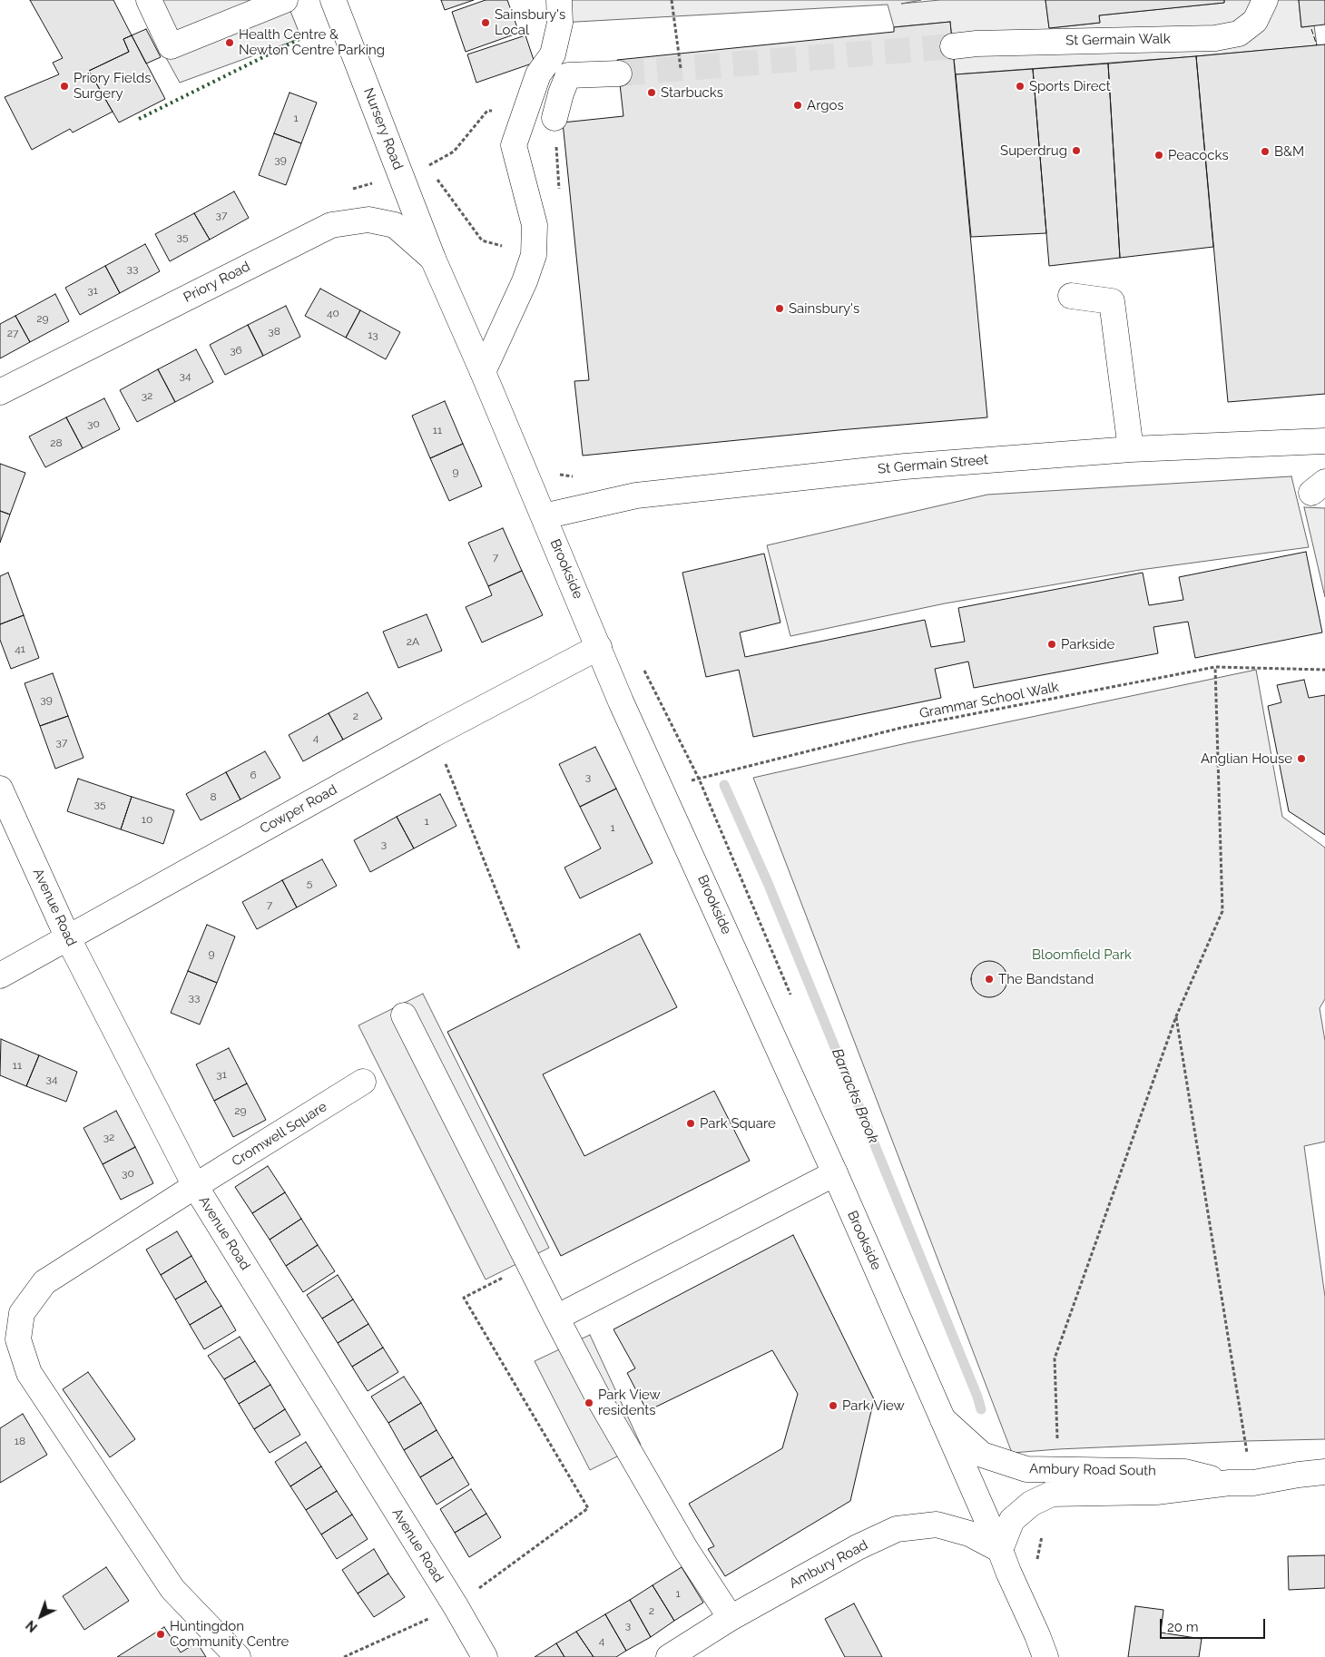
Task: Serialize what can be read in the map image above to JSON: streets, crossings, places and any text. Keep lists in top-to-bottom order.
{
  "streets": {
    "street": [
      "St Germain Walk",
      "Nursery Road",
      "Priory Road",
      "St Germain Street",
      "Brookside",
      "Cowper Road",
      "Avenue Road",
      "Cromwell Square",
      "Ambury Road South",
      "Ambury Road"
    ],
    "path": ["Grammar School Walk"]
  },
  "crossings": [
    ["Nursery Road", "Priory Road"],
    ["Nursery Road", "Brookside"],
    ["Priory Road", "Brookside"],
    ["St Germain Street", "Brookside"],
    ["Brookside", "Grammar School Walk"],
    ["Brookside", "Cowper Road"],
    ["Brookside", "Ambury Road South"],
    ["Brookside", "Ambury Road"],
    ["Cowper Road", "Avenue Road"],
    ["Avenue Road", "Cromwell Square"],
    ["Ambury Road South", "Ambury Road"]
  ],
  "water": ["Barracks Brook"],
  "parks": ["Bloomfield Park"],
  "places": [
    "Sainsbury's Local",
    "Health Centre & Newton Centre Parking",
    "Priory Fields Surgery",
    "Sports Direct",
    "Starbucks",
    "Argos",
    "Superdrug",
    "B&M",
    "Peacocks",
    "Sainsbury's",
    "Parkside",
    "Anglian House",
    "The Bandstand",
    "Park Square",
    "Park View residents",
    "Park View",
    "Huntingdon Community Centre"
  ],
  "house_numbers": [
    "1",
    "39",
    "37",
    "35",
    "33",
    "31",
    "40",
    "29",
    "38",
    "27",
    "13",
    "36",
    "34",
    "32",
    "30",
    "11",
    "28",
    "9",
    "7",
    "2A",
    "41",
    "39",
    "2",
    "4",
    "37",
    "6",
    "3",
    "8",
    "35",
    "10",
    "1",
    "1",
    "3",
    "5",
    "7",
    "9",
    "33",
    "11",
    "31",
    "34",
    "29",
    "32",
    "30",
    "18",
    "1",
    "2",
    "3",
    "4"
  ],
  "scale_bar": "20 m",
  "north": "bottom left"
}
